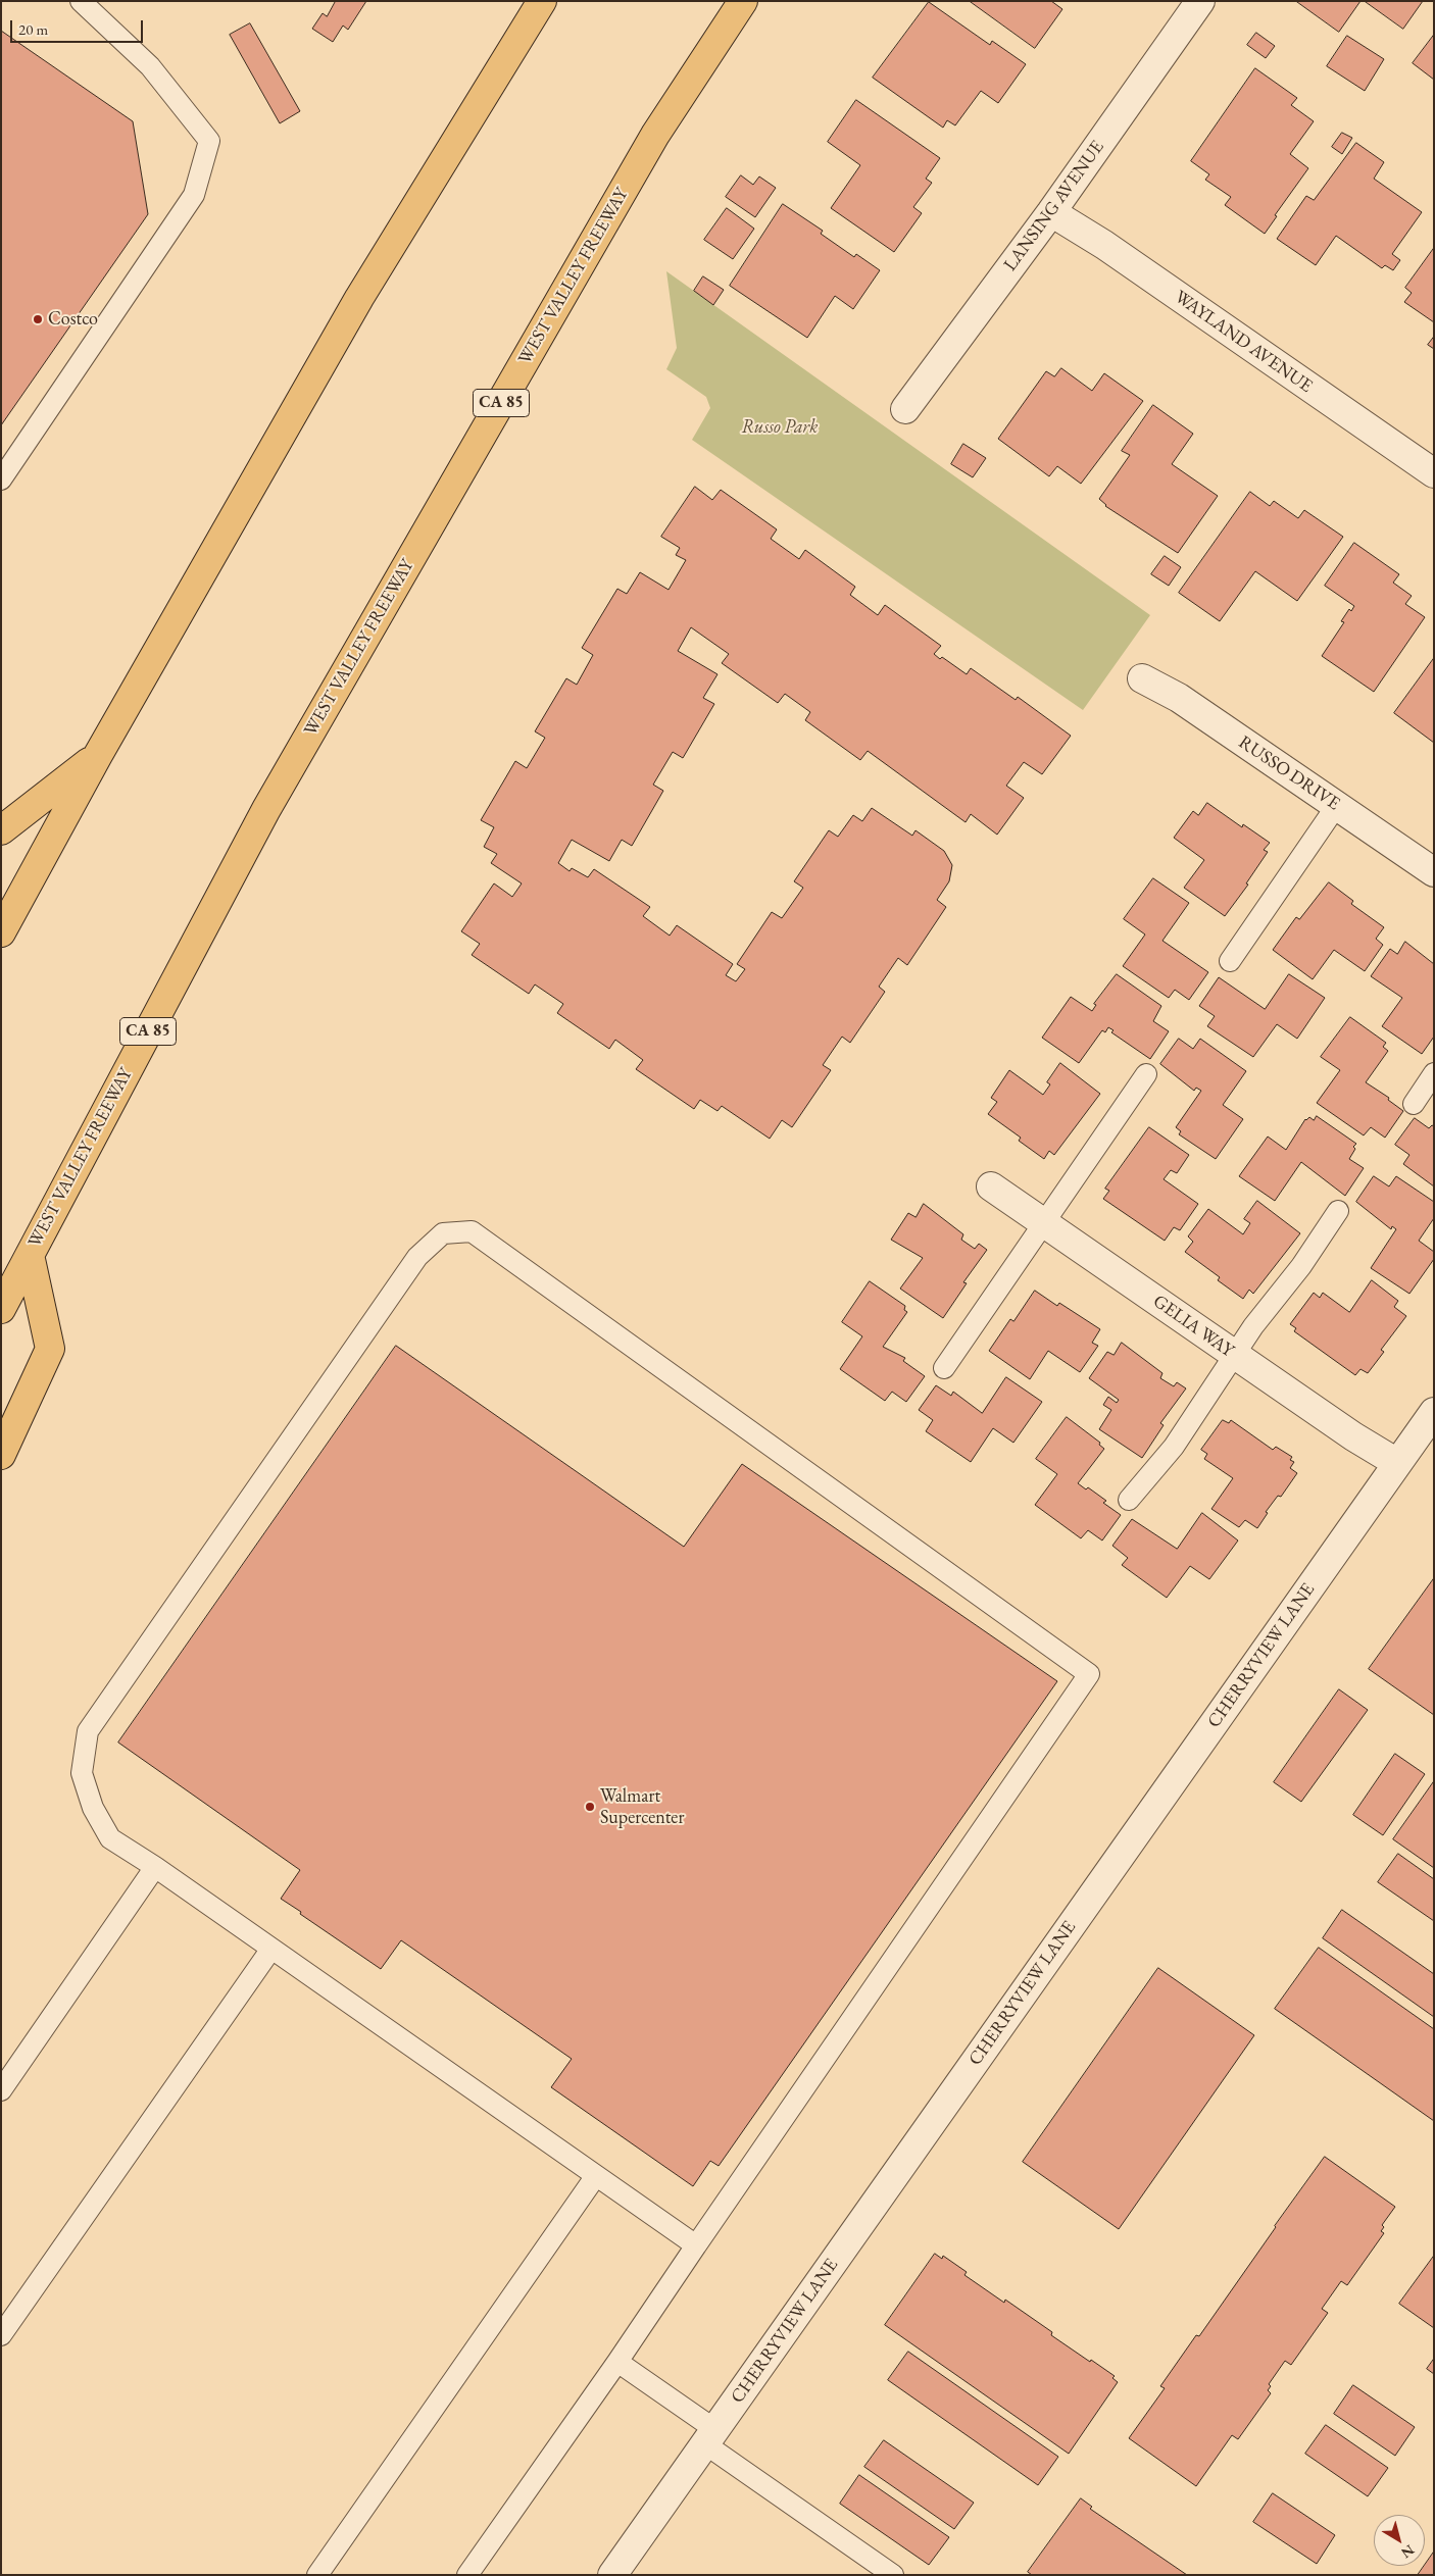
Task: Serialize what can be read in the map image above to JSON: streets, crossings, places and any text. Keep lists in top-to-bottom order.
{
  "streets": {
    "highway": ["WEST VALLEY FREEWAY", "CA 85"],
    "street": [
      "LANSING AVENUE",
      "WAYLAND AVENUE",
      "RUSSO DRIVE",
      "GELIA WAY",
      "CHERRYVIEW LANE"
    ]
  },
  "crossings": [
    ["LANSING AVENUE", "WAYLAND AVENUE"],
    ["GELIA WAY", "CHERRYVIEW LANE"]
  ],
  "parks": ["Russo Park"],
  "places": ["Costco", "Walmart Supercenter"],
  "scale_bar": "20 m",
  "north": "bottom right"
}
